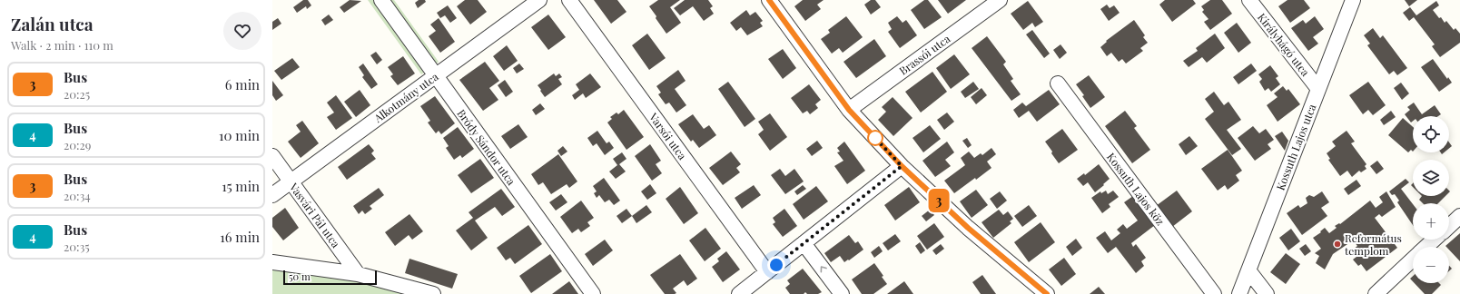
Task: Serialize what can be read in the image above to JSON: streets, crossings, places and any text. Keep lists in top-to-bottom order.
{
  "streets": {
    "street": [
      "Királyhágó utca",
      "Brassói utca",
      "Alkotmány utca",
      "Varsói utca",
      "Bródy Sándor utca",
      "Kossuth Lajos utca",
      "Kossuth Lajos köz",
      "Vasvári Pál utca"
    ]
  },
  "crossings": [
    ["Királyhágó utca", "Kossuth Lajos utca"],
    ["Alkotmány utca", "Bródy Sándor utca"],
    ["Alkotmány utca", "Vasvári Pál utca"]
  ],
  "places": ["Református templom"],
  "lines": ["bus line 3"],
  "scale_bar": "50 m",
  "page": {
    "heading": ["Zalán utca", "Walk · 2 min · 110 m"],
    "on_map": "3",
    "list": [
      {
        "mark": "3",
        "name": "Bus",
        "note": "20:25",
        "value": "6 min"
      },
      {
        "mark": "4",
        "name": "Bus",
        "note": "20:29",
        "value": "10 min"
      },
      {
        "mark": "3",
        "name": "Bus",
        "note": "20:34",
        "value": "15 min"
      },
      {
        "mark": "4",
        "name": "Bus",
        "note": "20:35",
        "value": "16 min"
      }
    ],
    "map_buttons": ["+", "−"],
    "scale": "50 m"
  }
}
